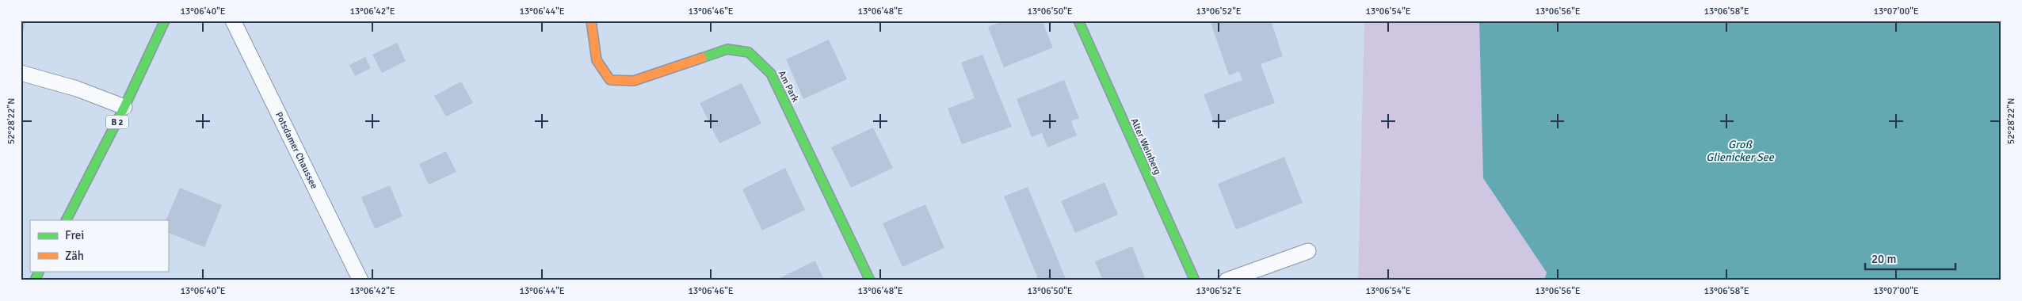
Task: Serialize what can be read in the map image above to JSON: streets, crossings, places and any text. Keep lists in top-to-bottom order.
{
  "streets": {
    "street": ["Am Park", "B 2", "Alter Weinberg"],
    "lane": ["Potsdamer Chaussee"]
  },
  "water": ["Groß Glienicker See"],
  "legend": ["Frei", "Zäh"],
  "scale_bar": "20 m",
  "coordinates": [
    "13°06'40\"E",
    "13°06'42\"E",
    "13°06'44\"E",
    "13°06'46\"E",
    "13°06'48\"E",
    "13°06'50\"E",
    "13°06'52\"E",
    "13°06'54\"E",
    "13°06'56\"E",
    "13°06'58\"E",
    "13°07'00\"E",
    "52°28'22\"N"
  ]
}
